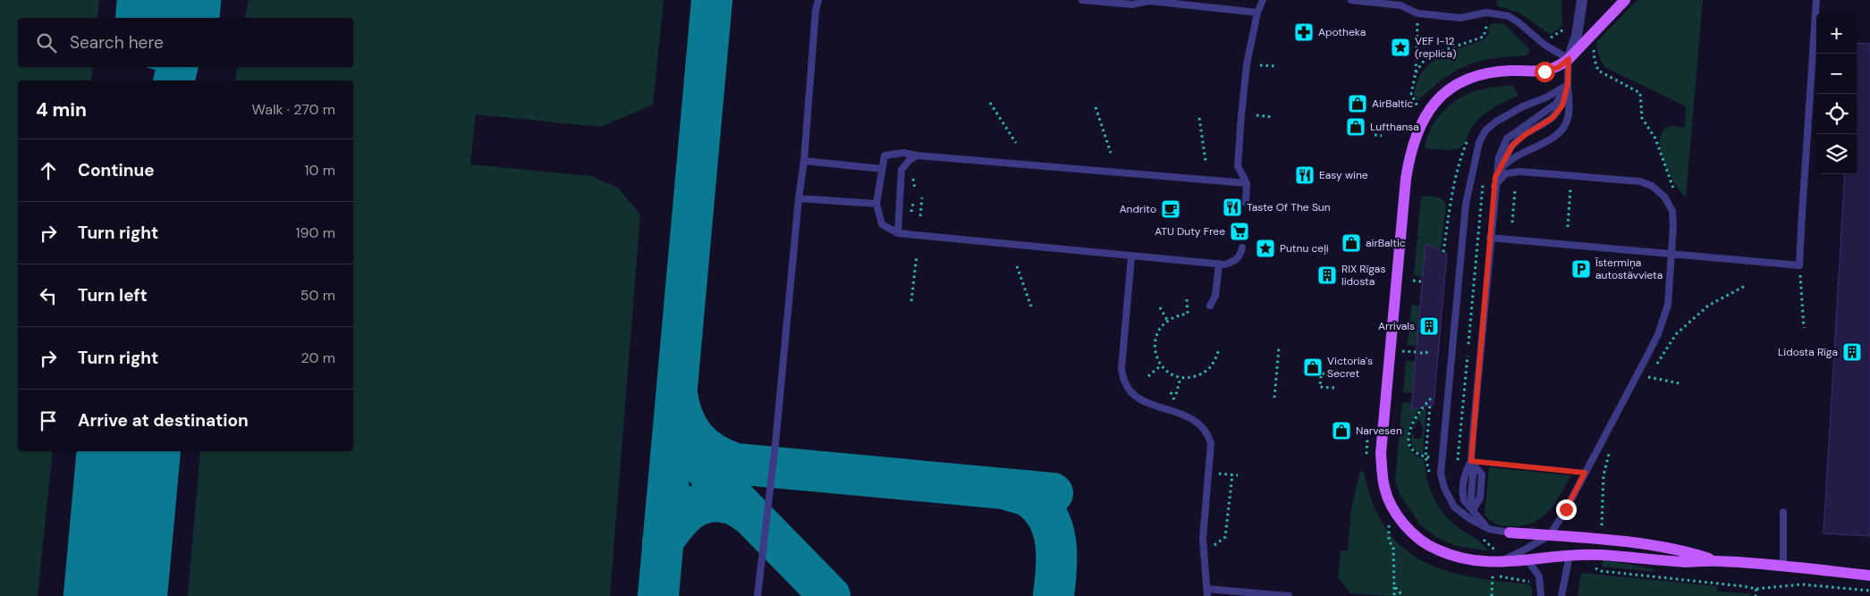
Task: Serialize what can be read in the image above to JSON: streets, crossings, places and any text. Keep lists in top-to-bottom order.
{
  "places": {
    "pharmacy": ["Apotheka"],
    "place": ["VEF I-12 (replica)", "Putnu ceļi"],
    "shop": [
      "AirBaltic",
      "Lufthansa",
      "airBaltic",
      "Victoria's Secret",
      "Narvesen"
    ],
    "restaurant": ["Easy wine", "Taste Of The Sun"],
    "cafe": ["Andrito"],
    "supermarket": ["ATU Duty Free"],
    "parking": ["Īstermiņa autostāvvieta"],
    "building": ["RIX Rīgas lidosta", "Arrivals", "Lidosta Rīga"]
  },
  "page": {
    "map_buttons": ["+", "−"],
    "search": "Search here",
    "heading": ["4 min", "Walk · 270 m"],
    "list": [
      ["Continue", "10 m"],
      ["Turn right", "190 m"],
      ["Turn left", "50 m"],
      ["Turn right", "20 m"],
      "Arrive at destination"
    ]
  }
}
